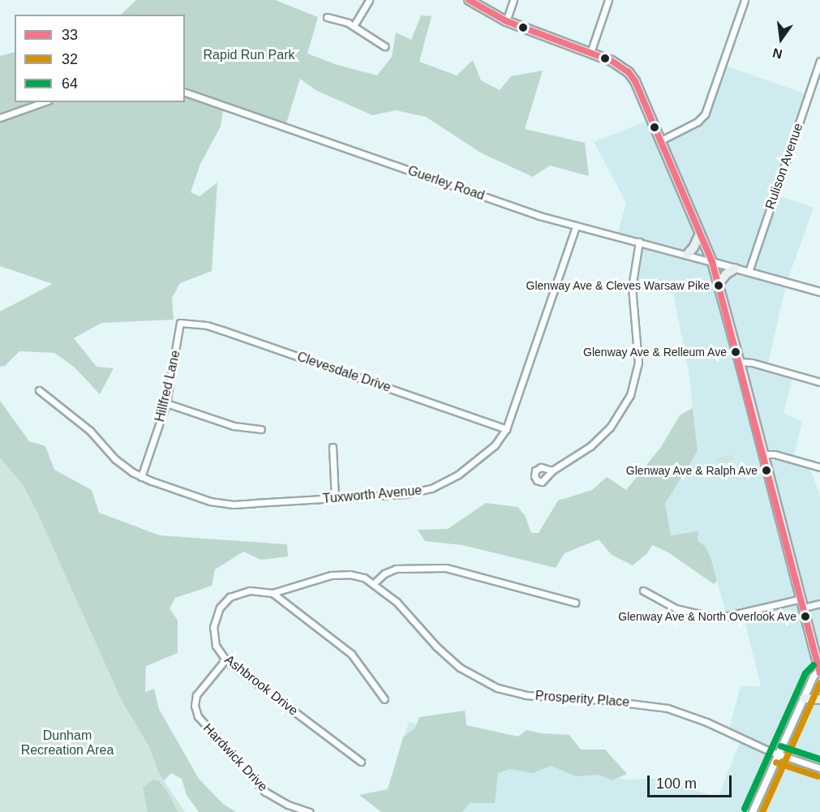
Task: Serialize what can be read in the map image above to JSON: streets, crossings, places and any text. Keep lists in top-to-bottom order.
{
  "streets": {
    "street": [
      "Rulison Avenue",
      "Guerley Road",
      "Clevesdale Drive",
      "Hillfred Lane",
      "Tuxworth Avenue",
      "Ashbrook Drive",
      "Prosperity Place",
      "Hardwick Drive"
    ]
  },
  "crossings": [
    ["Guerley Road", "Tuxworth Avenue"],
    ["Clevesdale Drive", "Hillfred Lane"],
    ["Clevesdale Drive", "Tuxworth Avenue"],
    ["Hillfred Lane", "Tuxworth Avenue"],
    ["Ashbrook Drive", "Prosperity Place"],
    ["Ashbrook Drive", "Hardwick Drive"]
  ],
  "parks": ["Rapid Run Park", "Dunham Recreation Area"],
  "places": [
    "Glenway Ave & Cleves Warsaw Pike",
    "Glenway Ave & Relleum Ave",
    "Glenway Ave & Ralph Ave",
    "Glenway Ave & North Overlook Ave"
  ],
  "lines": ["transit line 33", "transit line 64", "transit line 32"],
  "legend": ["33", "32", "64"],
  "scale_bar": "100 m",
  "north": "bottom"
}
